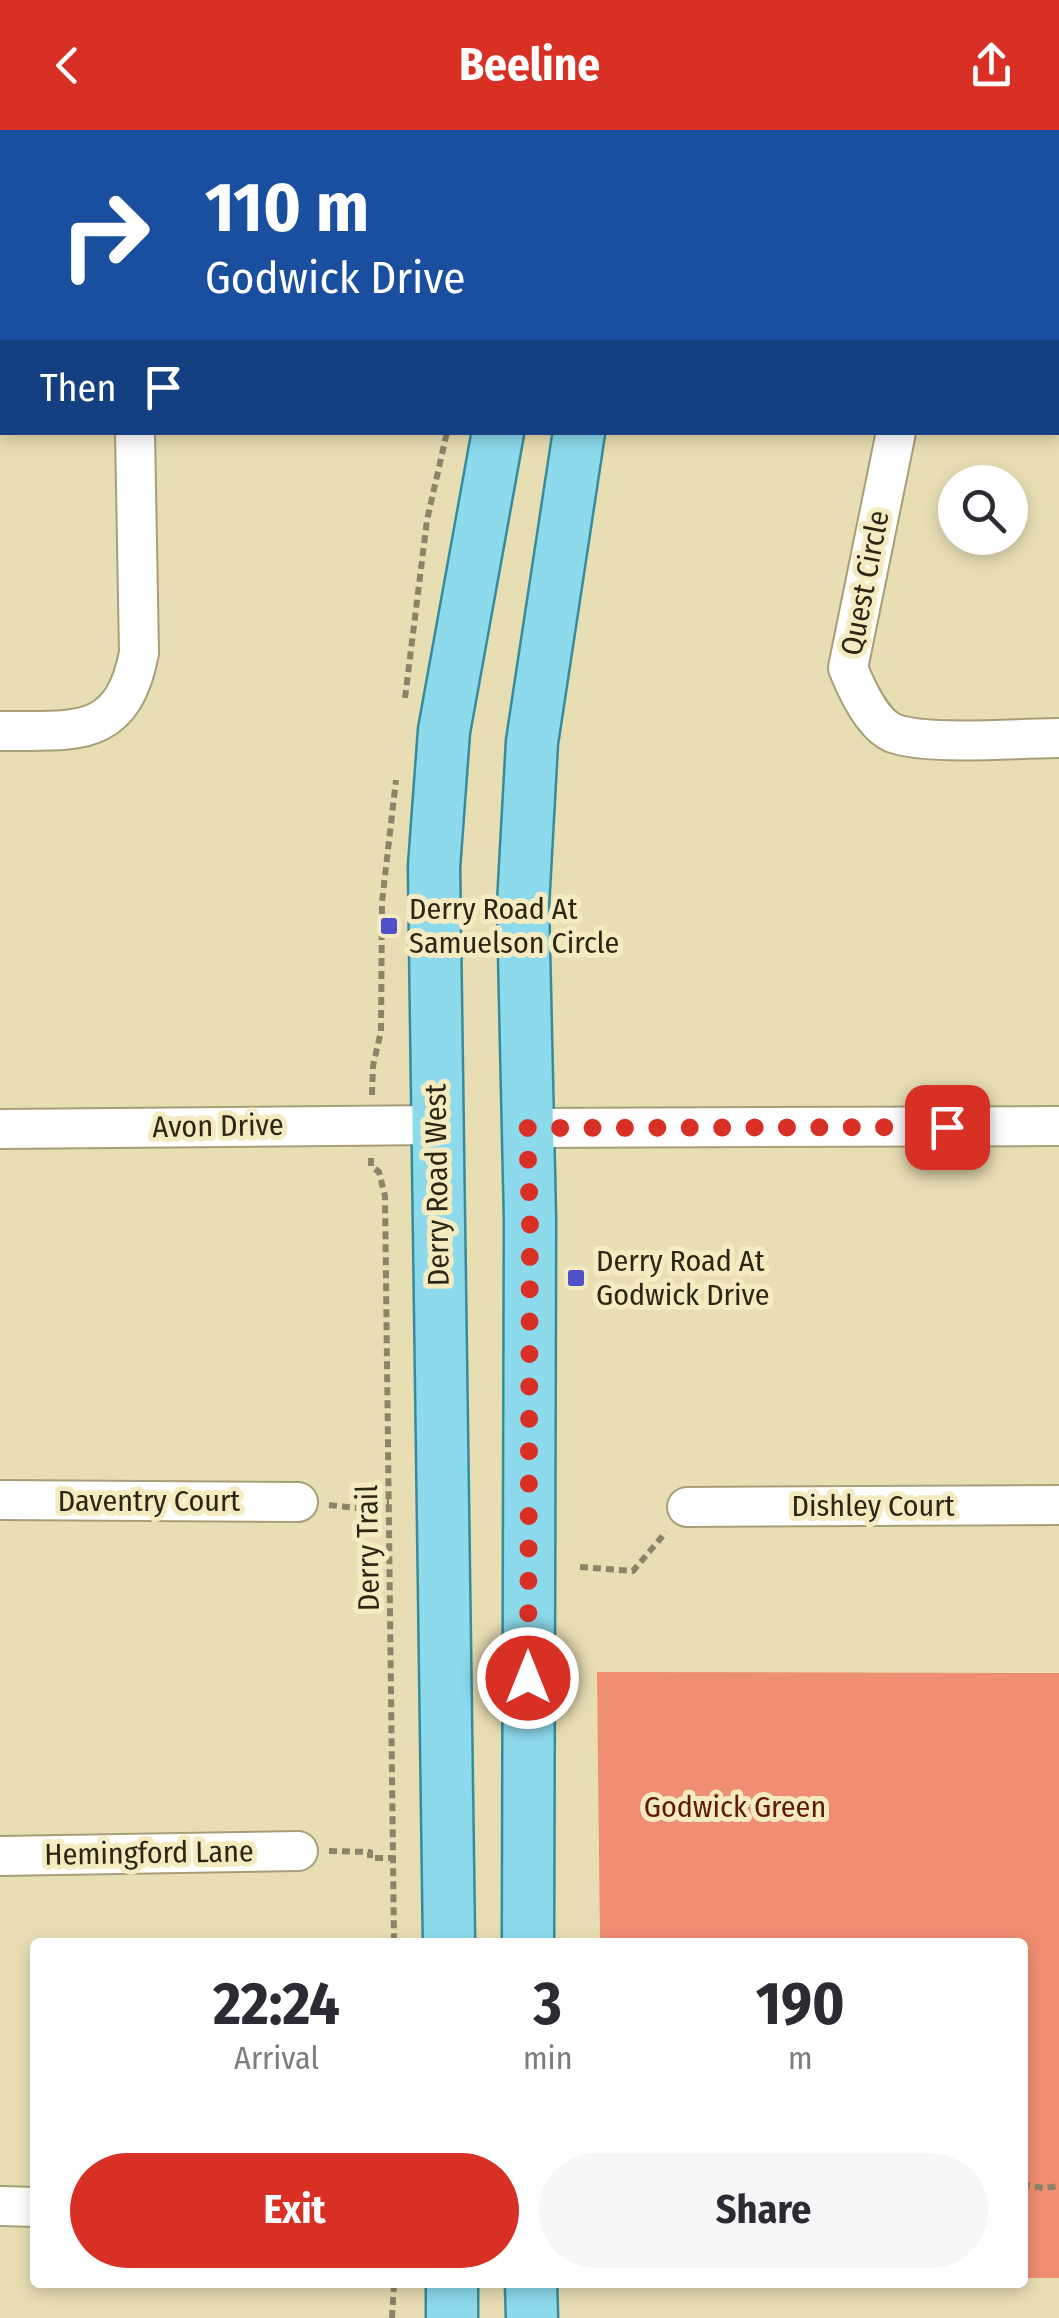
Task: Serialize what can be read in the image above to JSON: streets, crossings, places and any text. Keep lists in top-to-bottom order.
{
  "streets": {
    "main road": ["Derry Road West"],
    "street": [
      "Quest Circle",
      "Avon Drive",
      "Daventry Court",
      "Dishley Court",
      "Hemingford Lane"
    ],
    "path": ["Derry Trail"]
  },
  "crossings": [
    ["Avon Drive", "Derry Road West"]
  ],
  "parks": ["Godwick Green"],
  "places": {
    "transit": ["Derry Road At Samuelson Circle", "Derry Road At Godwick Drive"]
  },
  "page": {
    "header": "Beeline",
    "turn": ["110 m", "Godwick Drive"],
    "then": "Then",
    "eta": [
      "22:24",
      "Arrival",
      "3",
      "min",
      "190",
      "m"
    ],
    "buttons": ["Exit", "Share"]
  }
}
